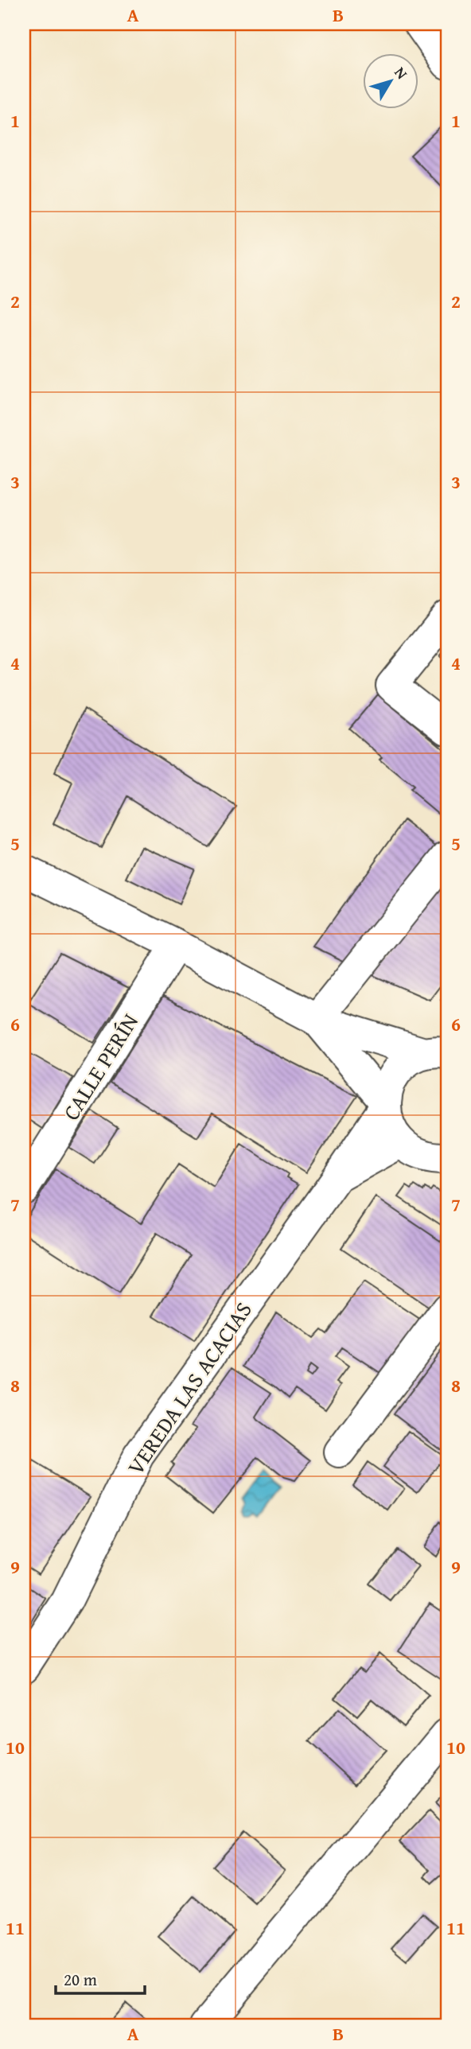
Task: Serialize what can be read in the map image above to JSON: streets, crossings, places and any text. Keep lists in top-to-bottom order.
{
  "streets": {
    "street": ["CALLE PERÍN", "VEREDA LAS ACACIAS"]
  },
  "scale_bar": "20 m",
  "north": "top right",
  "grid": {
    "columns": ["A", "B"],
    "rows": [
      "1",
      "2",
      "3",
      "4",
      "5",
      "6",
      "7",
      "8",
      "9",
      "10",
      "11"
    ]
  }
}
